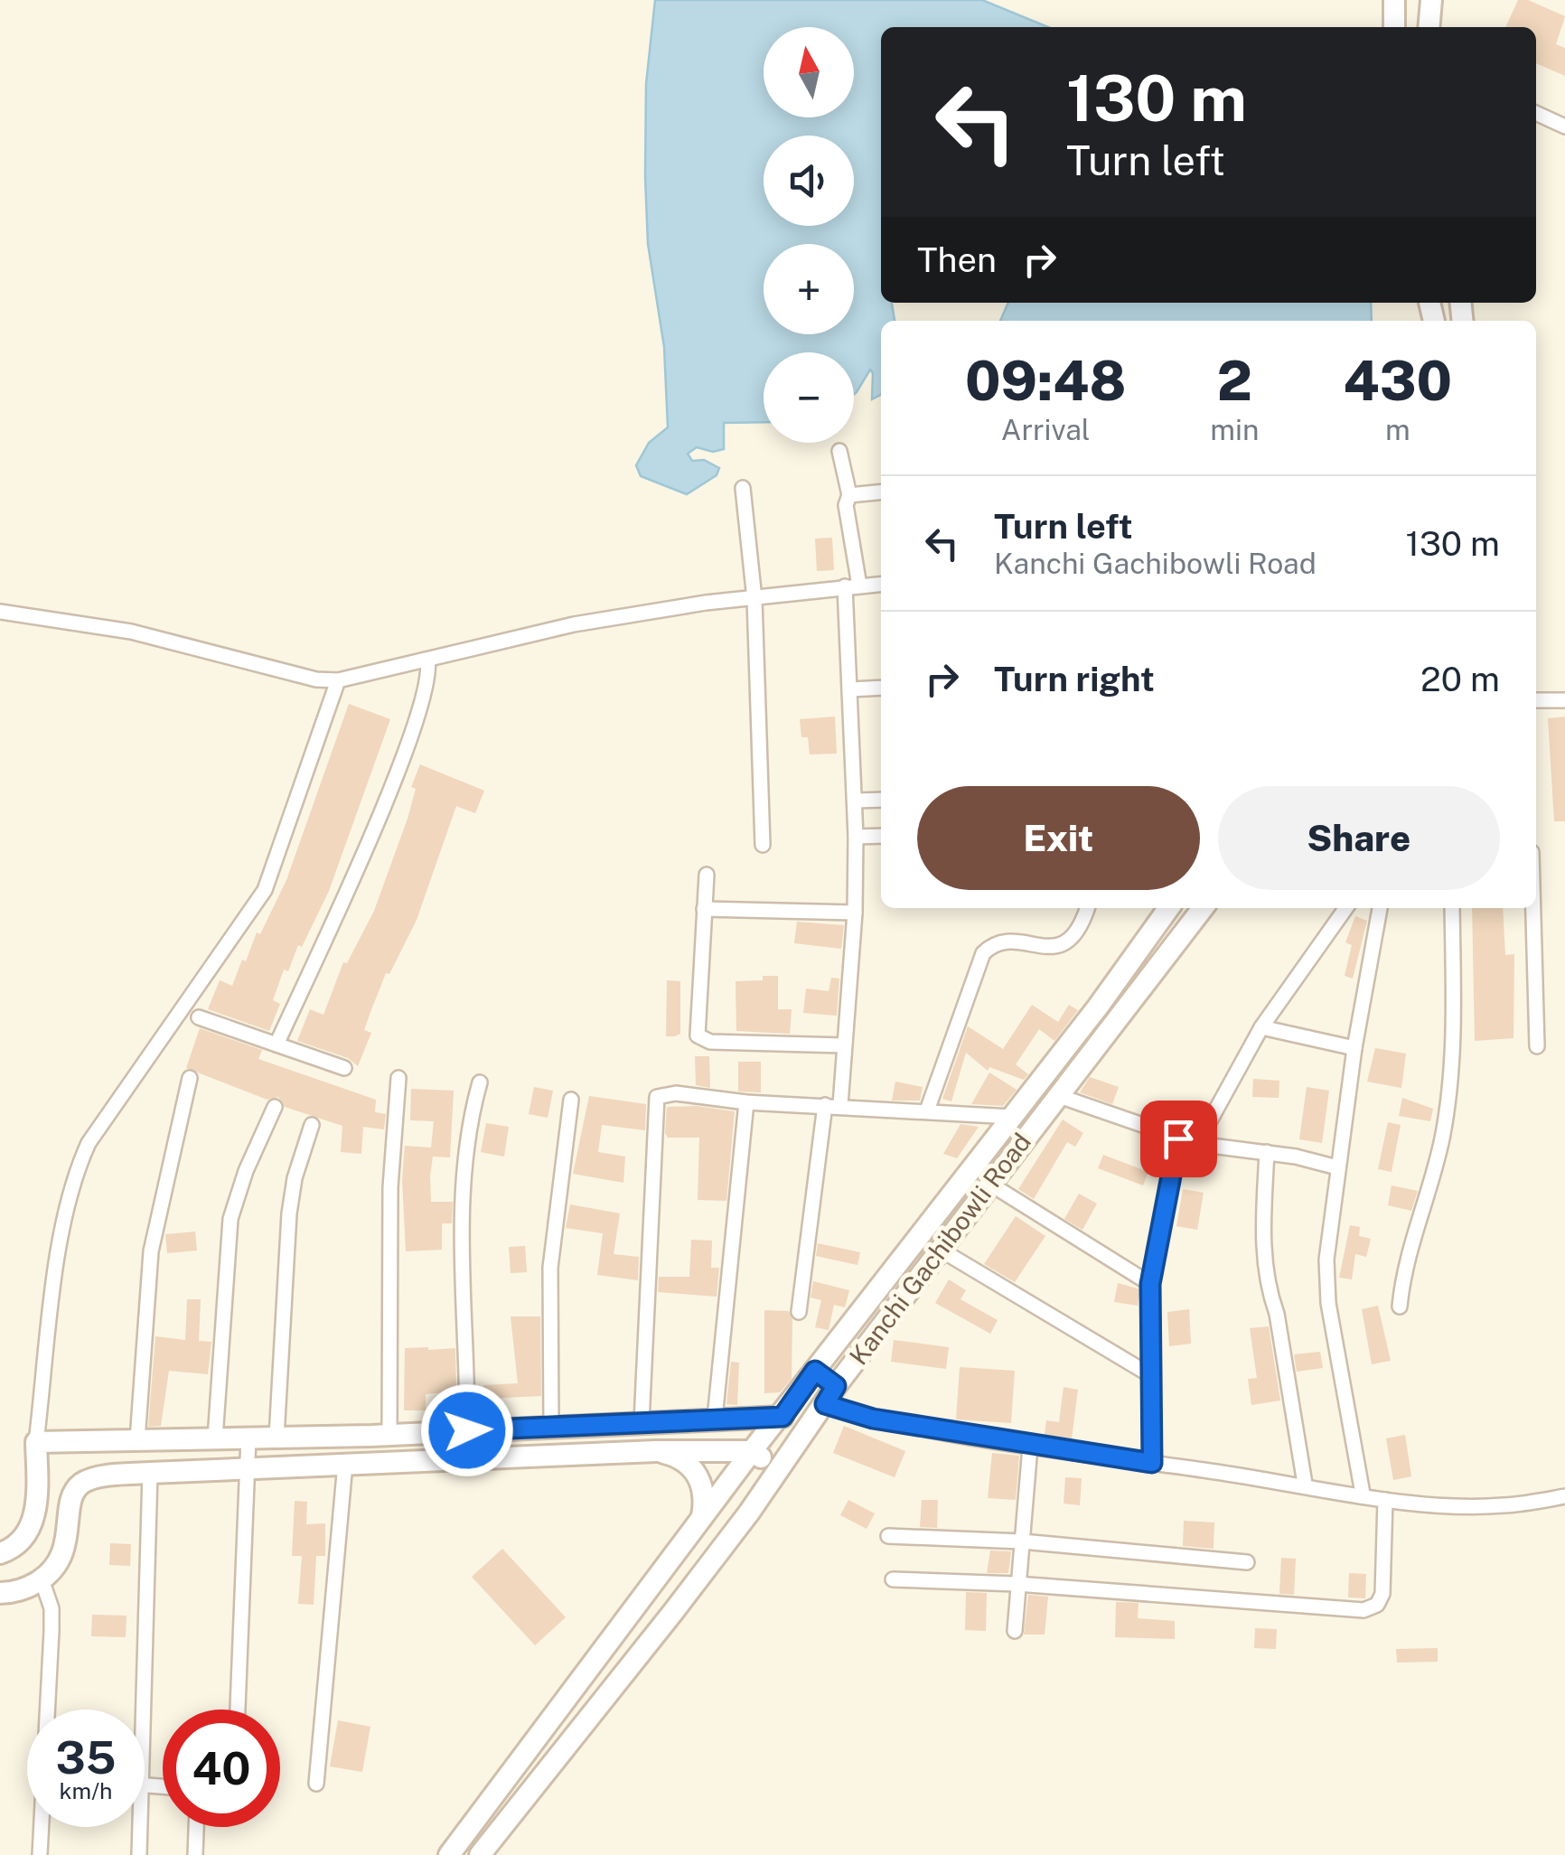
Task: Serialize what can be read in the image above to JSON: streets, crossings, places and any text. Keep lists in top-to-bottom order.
{
  "streets": {
    "main road": ["Kanchi Gachibowli Road"]
  },
  "north": "top",
  "page": {
    "map_buttons": ["+", "−"],
    "turn": ["130 m", "Turn left"],
    "then": "Then",
    "eta": [
      "09:48",
      "Arrival",
      "2",
      "min",
      "430",
      "m"
    ],
    "list": [
      {
        "name": "Turn left",
        "note": "Kanchi Gachibowli Road",
        "value": "130 m"
      },
      {
        "name": "Turn right",
        "value": "20 m"
      }
    ],
    "buttons": ["Exit", "Share"],
    "speed": "35 km/h",
    "limit": "40"
  }
}
